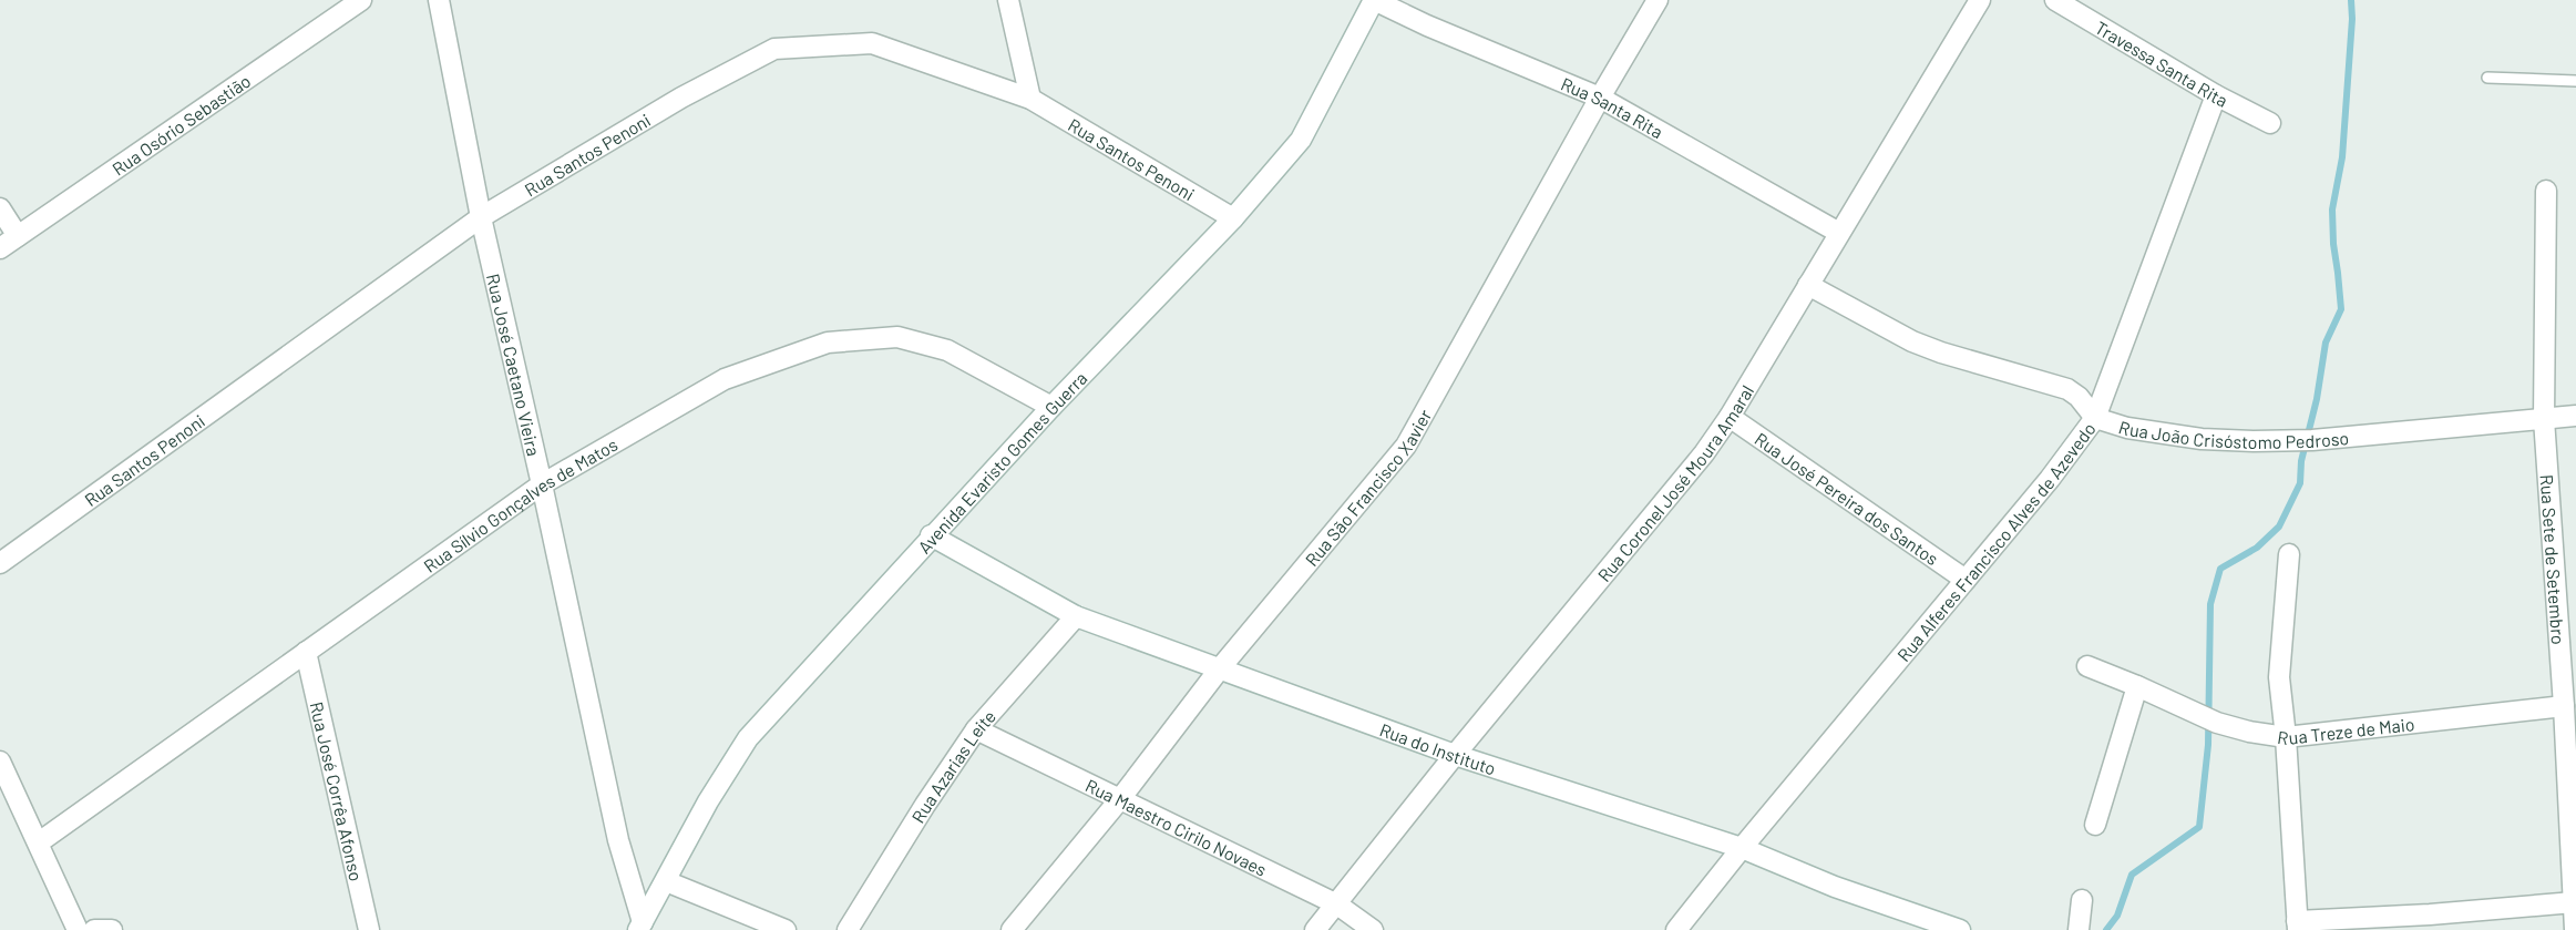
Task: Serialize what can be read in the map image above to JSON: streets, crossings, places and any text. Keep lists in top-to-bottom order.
{
  "streets": {
    "street": [
      "Travessa Santa Rita",
      "Rua Santa Rita",
      "Rua Osório Sebastião",
      "Rua Santos Penoni",
      "Rua José Caetano Vieira",
      "Rua João Crisóstomo Pedroso",
      "Avenida Evaristo Gomes Guerra",
      "Rua Coronel José Moura Amaral",
      "Rua São Francisco Xavier",
      "Rua José Pereira dos Santos",
      "Rua Sílvio Gonçalves de Matos",
      "Rua Alferes Francisco Alves de Azevedo",
      "Rua Sete de Setembro",
      "Rua Treze de Maio",
      "Rua do Instituto",
      "Rua Azarias Leite",
      "Rua José Corrêa Afonso",
      "Rua Maestro Cirilo Novaes"
    ]
  },
  "crossings": [
    ["Travessa Santa Rita", "Rua Alferes Francisco Alves de Azevedo"],
    ["Rua Santa Rita", "Avenida Evaristo Gomes Guerra"],
    ["Rua Santa Rita", "Rua Coronel José Moura Amaral"],
    ["Rua Santa Rita", "Rua São Francisco Xavier"],
    ["Rua Santos Penoni", "Rua José Caetano Vieira"],
    ["Rua Santos Penoni", "Avenida Evaristo Gomes Guerra"],
    ["Rua José Caetano Vieira", "Avenida Evaristo Gomes Guerra"],
    ["Rua José Caetano Vieira", "Rua Sílvio Gonçalves de Matos"],
    ["Rua João Crisóstomo Pedroso", "Rua Coronel José Moura Amaral"],
    ["Rua João Crisóstomo Pedroso", "Rua Alferes Francisco Alves de Azevedo"],
    ["Rua João Crisóstomo Pedroso", "Rua Sete de Setembro"],
    ["Avenida Evaristo Gomes Guerra", "Rua Sílvio Gonçalves de Matos"],
    ["Avenida Evaristo Gomes Guerra", "Rua do Instituto"],
    ["Rua Coronel José Moura Amaral", "Rua José Pereira dos Santos"],
    ["Rua Coronel José Moura Amaral", "Rua do Instituto"],
    ["Rua Coronel José Moura Amaral", "Rua Maestro Cirilo Novaes"],
    ["Rua São Francisco Xavier", "Rua do Instituto"],
    ["Rua São Francisco Xavier", "Rua Maestro Cirilo Novaes"],
    ["Rua José Pereira dos Santos", "Rua Alferes Francisco Alves de Azevedo"],
    ["Rua Sílvio Gonçalves de Matos", "Rua José Corrêa Afonso"],
    ["Rua Alferes Francisco Alves de Azevedo", "Rua do Instituto"],
    ["Rua Sete de Setembro", "Rua Treze de Maio"],
    ["Rua do Instituto", "Rua Azarias Leite"],
    ["Rua Azarias Leite", "Rua Maestro Cirilo Novaes"]
  ]
}
